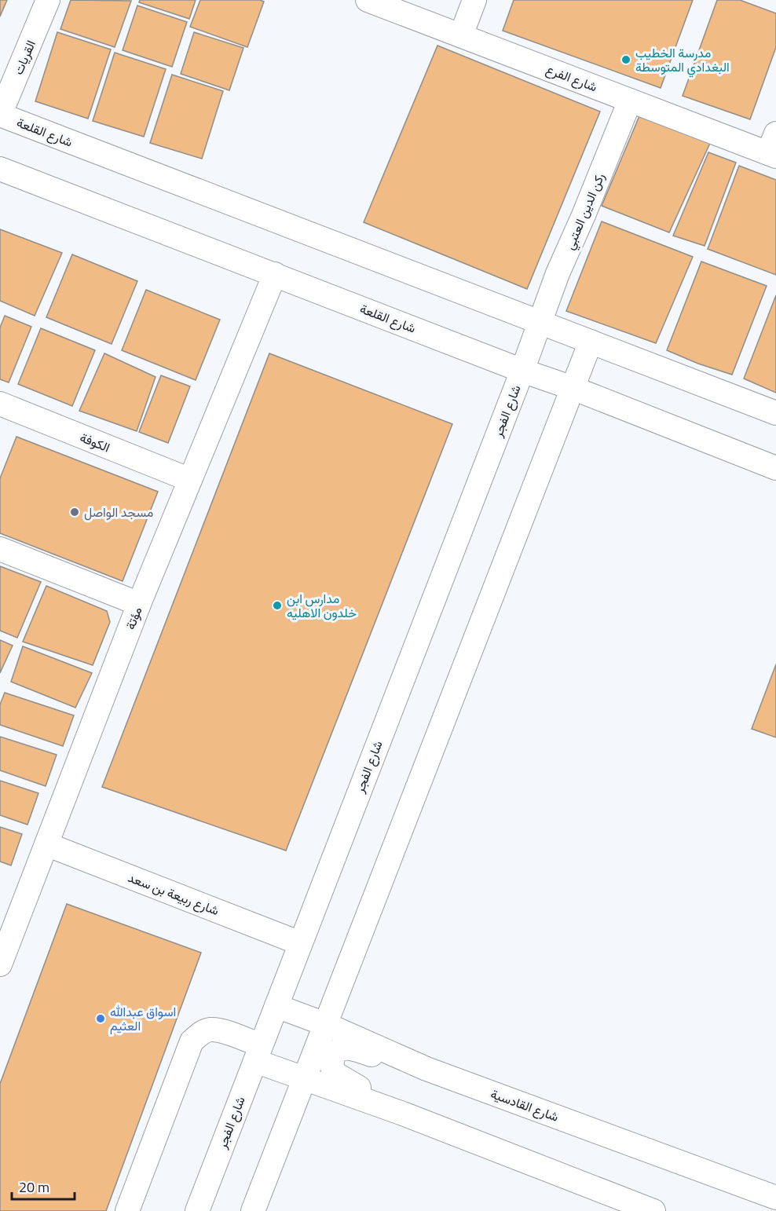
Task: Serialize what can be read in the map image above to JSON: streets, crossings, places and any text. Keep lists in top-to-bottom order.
{
  "streets": {
    "street": [
      "القريات",
      "شارع الفرع",
      "شارع القلعة",
      "ركن الدين العتبي",
      "شارع الفجر",
      "الكوفة",
      "مؤتة",
      "شارع ربيعة بن سعد",
      "شارع القادسية"
    ]
  },
  "crossings": [
    ["القريات", "شارع القلعة"],
    ["شارع الفرع", "ركن الدين العتبي"],
    ["شارع القلعة", "ركن الدين العتبي"],
    ["شارع القلعة", "شارع الفجر"],
    ["شارع القلعة", "مؤتة"],
    ["ركن الدين العتبي", "شارع الفجر"],
    ["شارع الفجر", "شارع ربيعة بن سعد"],
    ["شارع الفجر", "شارع القادسية"],
    ["الكوفة", "مؤتة"],
    ["مؤتة", "شارع ربيعة بن سعد"]
  ],
  "places": [
    "مدرسة الخطيب البغدادي المتوسطة",
    "مسجد الواصل",
    "مدارس ابن خلدون الاهليه",
    "اسواق عبدالله العثيم"
  ],
  "scale_bar": "20 m"
}
